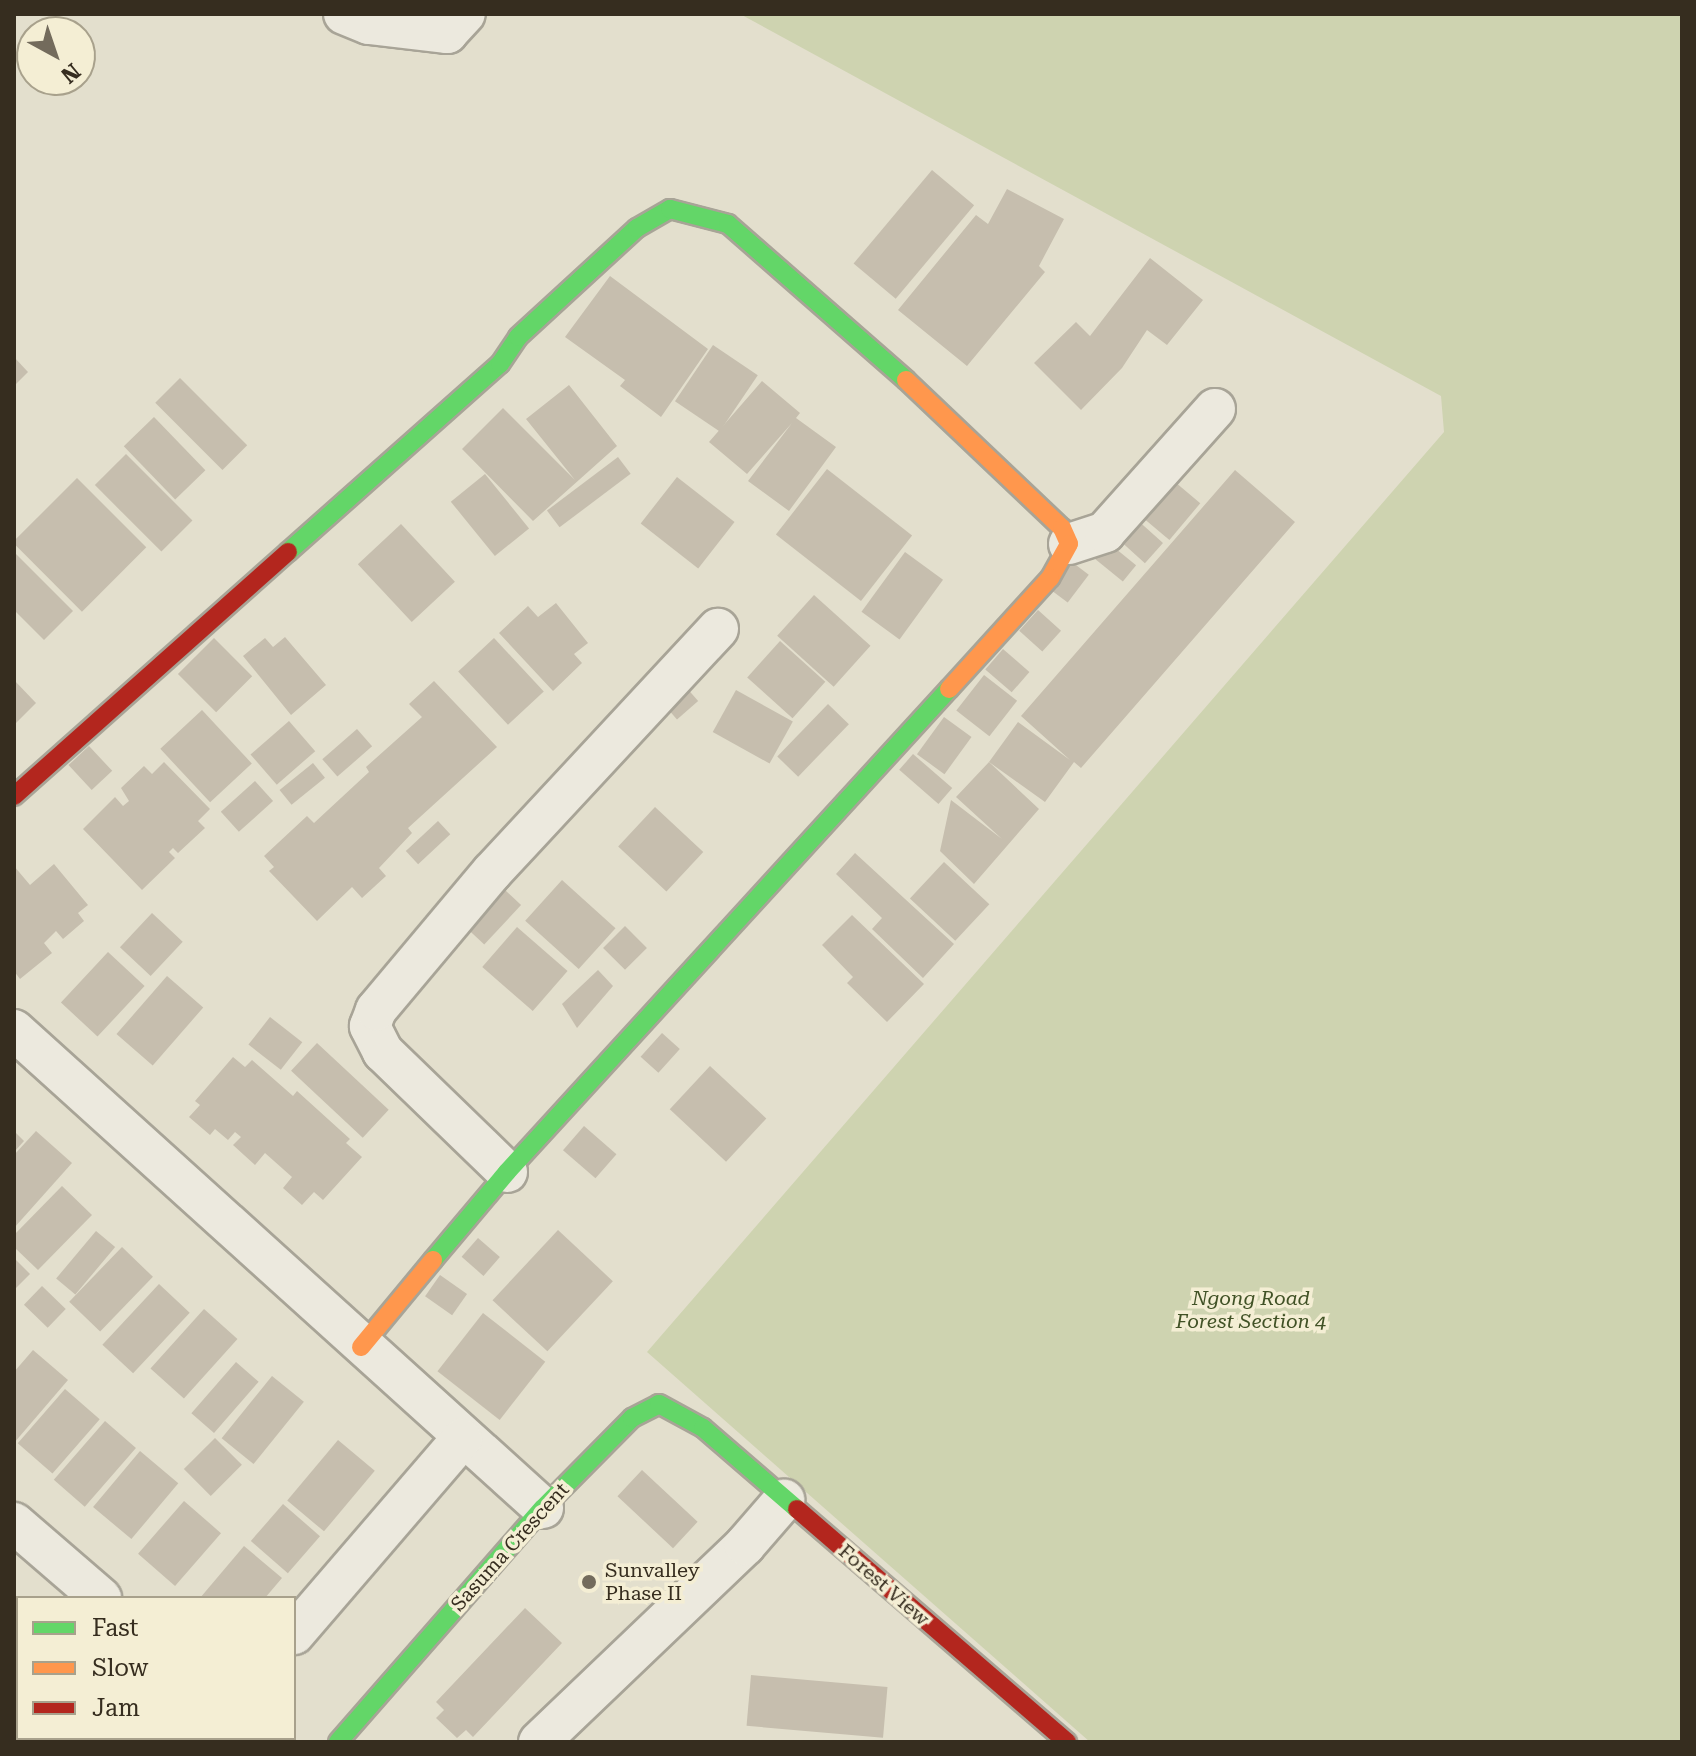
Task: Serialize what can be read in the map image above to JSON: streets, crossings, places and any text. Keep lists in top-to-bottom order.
{
  "streets": {
    "street": ["Sasuma Crescent", "Forest View"]
  },
  "crossings": [
    ["Sasuma Crescent", "Forest View"]
  ],
  "parks": ["Ngong Road Forest Section 4"],
  "places": ["Sunvalley Phase II"],
  "legend": ["Fast", "Slow", "Jam"],
  "north": "bottom right"
}
